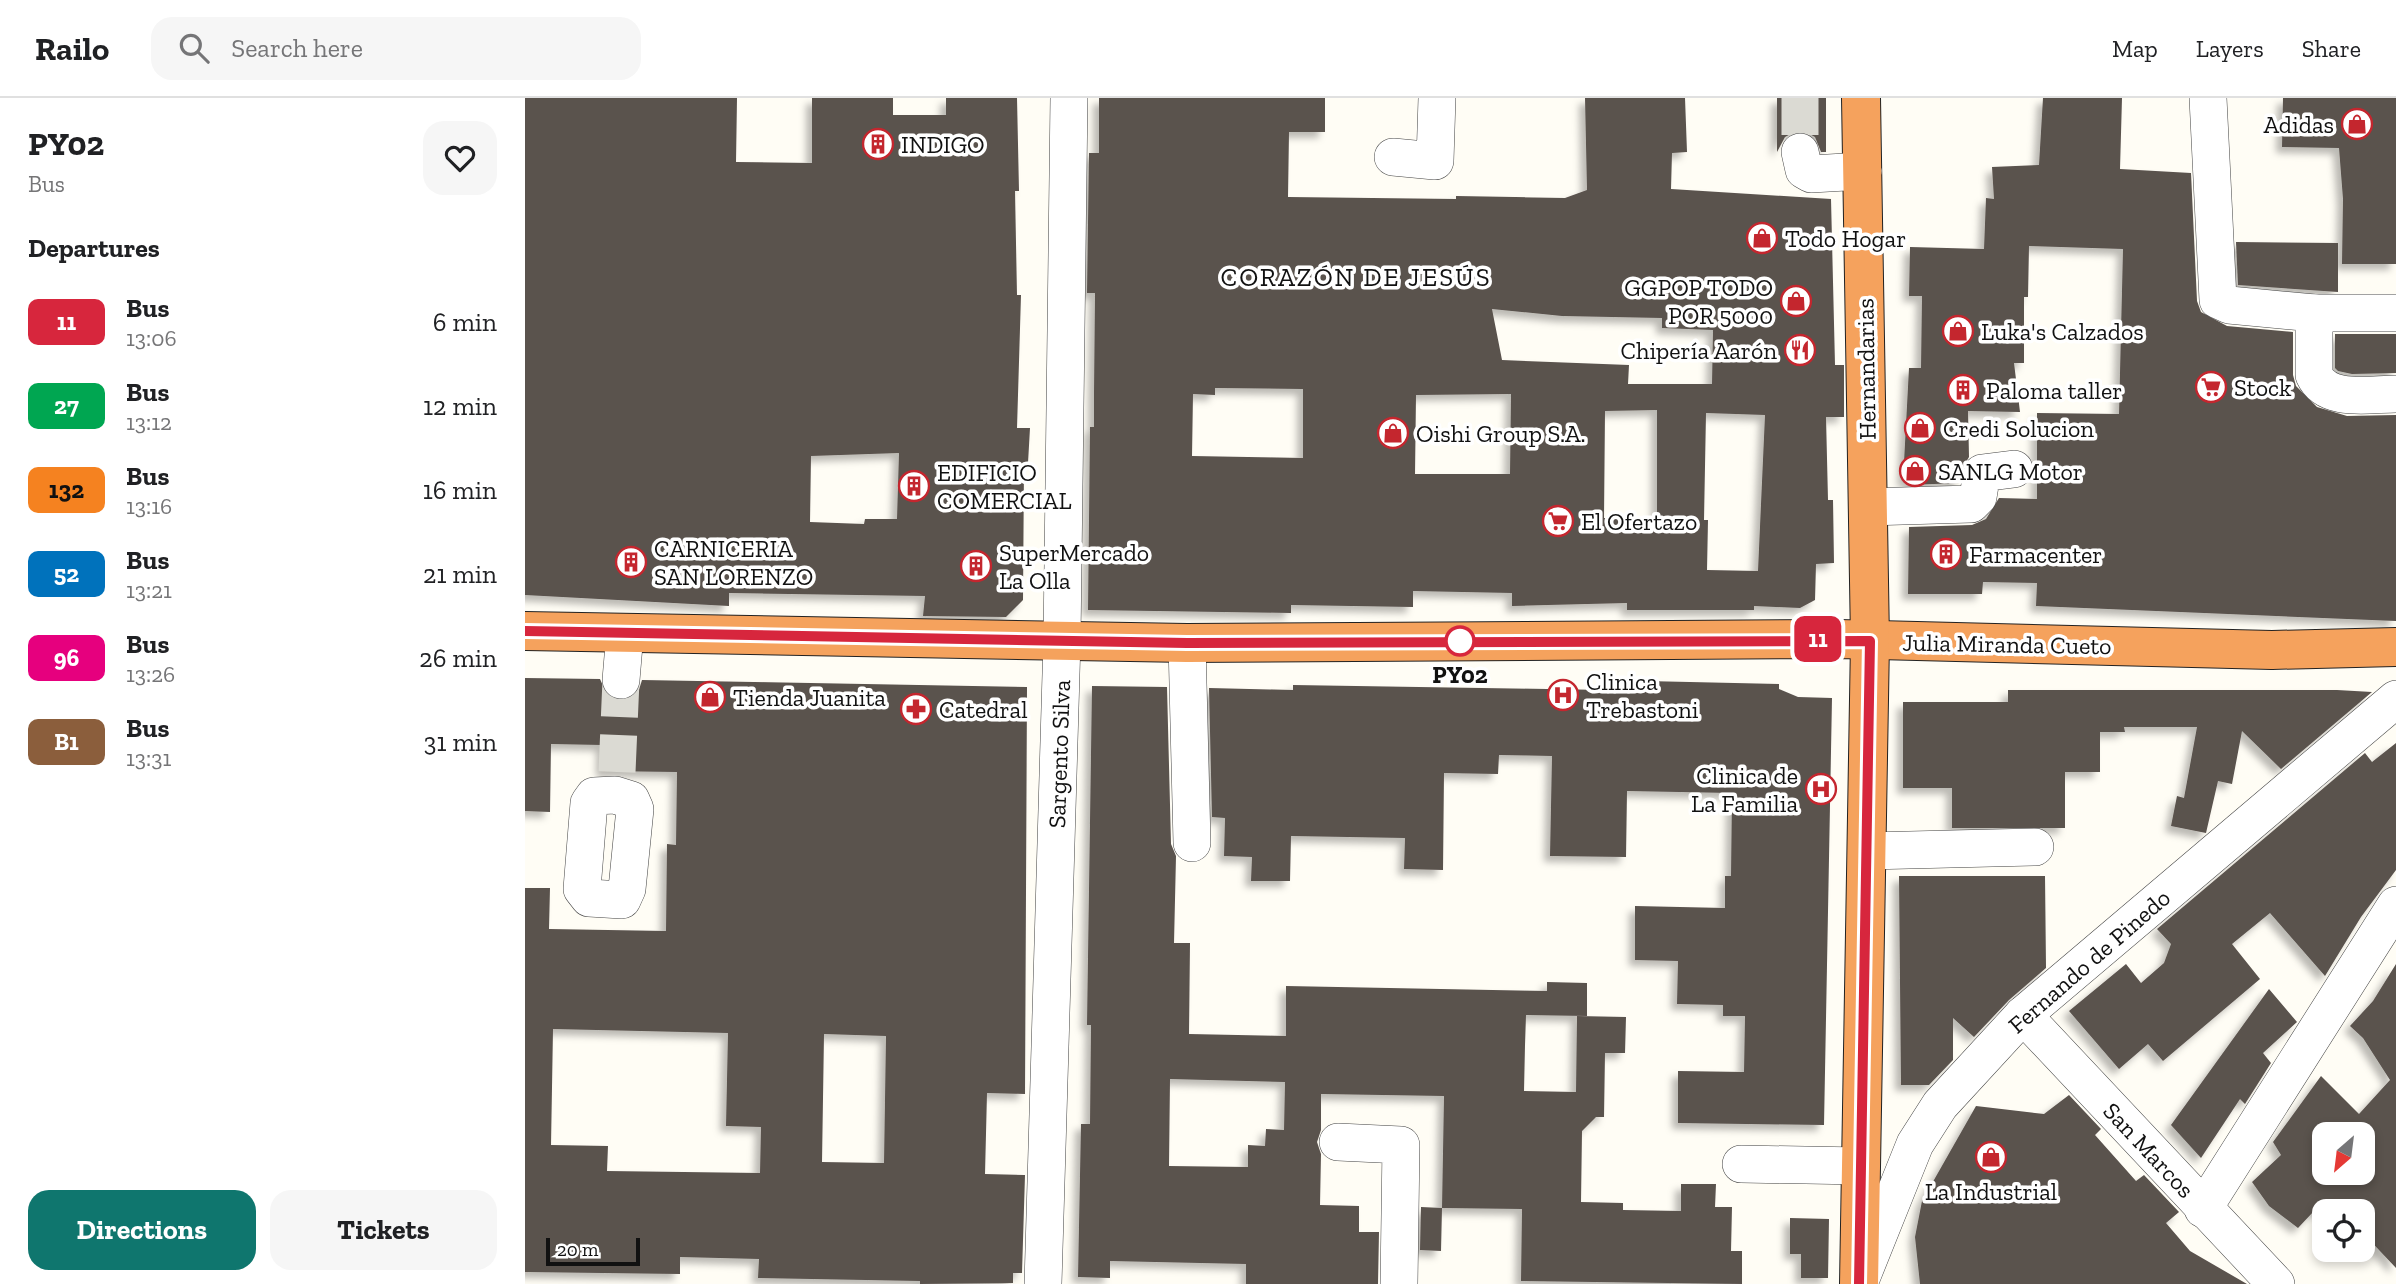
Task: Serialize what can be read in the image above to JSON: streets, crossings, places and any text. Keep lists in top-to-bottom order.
{
  "streets": {
    "highway": ["Hernandarias", "Julia Miranda Cueto"],
    "street": ["Sargento Silva", "Fernando de Pinedo", "San Marcos"]
  },
  "crossings": [
    ["Hernandarias", "Julia Miranda Cueto"],
    ["Hernandarias", "Fernando de Pinedo"],
    ["Julia Miranda Cueto", "Sargento Silva"],
    ["Fernando de Pinedo", "San Marcos"]
  ],
  "districts": ["CORAZÓN DE JESÚS"],
  "places": {
    "shop": [
      "Adidas",
      "Todo Hogar",
      "GGPOP TODO POR 5000",
      "Luka's Calzados",
      "Credi Solucion",
      "Oishi Group S.A.",
      "SANLG Motor",
      "Tienda Juanita",
      "La Industrial"
    ],
    "building": [
      "INDIGO",
      "Paloma taller",
      "EDIFICIO COMERCIAL",
      "Farmacenter",
      "CARNICERIA SAN LORENZO",
      "SuperMercado La Olla"
    ],
    "restaurant": ["Chipería Aarón"],
    "supermarket": ["Stock", "El Ofertazo"],
    "other": ["PY02"],
    "hospital": ["Clinica Trebastoni", "Clinica de La Familia"],
    "pharmacy": ["Catedral"]
  },
  "lines": ["bus line 11"],
  "scale_bar": "20 m",
  "north": "bottom left",
  "page": {
    "header": "Railo",
    "search": "Search here",
    "nav": ["Map", "Layers", "Share"],
    "heading": [
      ["PY02", "Bus"],
      "Departures"
    ],
    "on_map": "11",
    "list": [
      {
        "mark": "11",
        "name": "Bus",
        "note": "13:06",
        "value": "6 min"
      },
      {
        "mark": "27",
        "name": "Bus",
        "note": "13:12",
        "value": "12 min"
      },
      {
        "mark": "132",
        "name": "Bus",
        "note": "13:16",
        "value": "16 min"
      },
      {
        "mark": "52",
        "name": "Bus",
        "note": "13:21",
        "value": "21 min"
      },
      {
        "mark": "96",
        "name": "Bus",
        "note": "13:26",
        "value": "26 min"
      },
      {
        "mark": "B1",
        "name": "Bus",
        "note": "13:31",
        "value": "31 min"
      }
    ],
    "buttons": ["Directions", "Tickets"],
    "scale": "20 m"
  }
}
